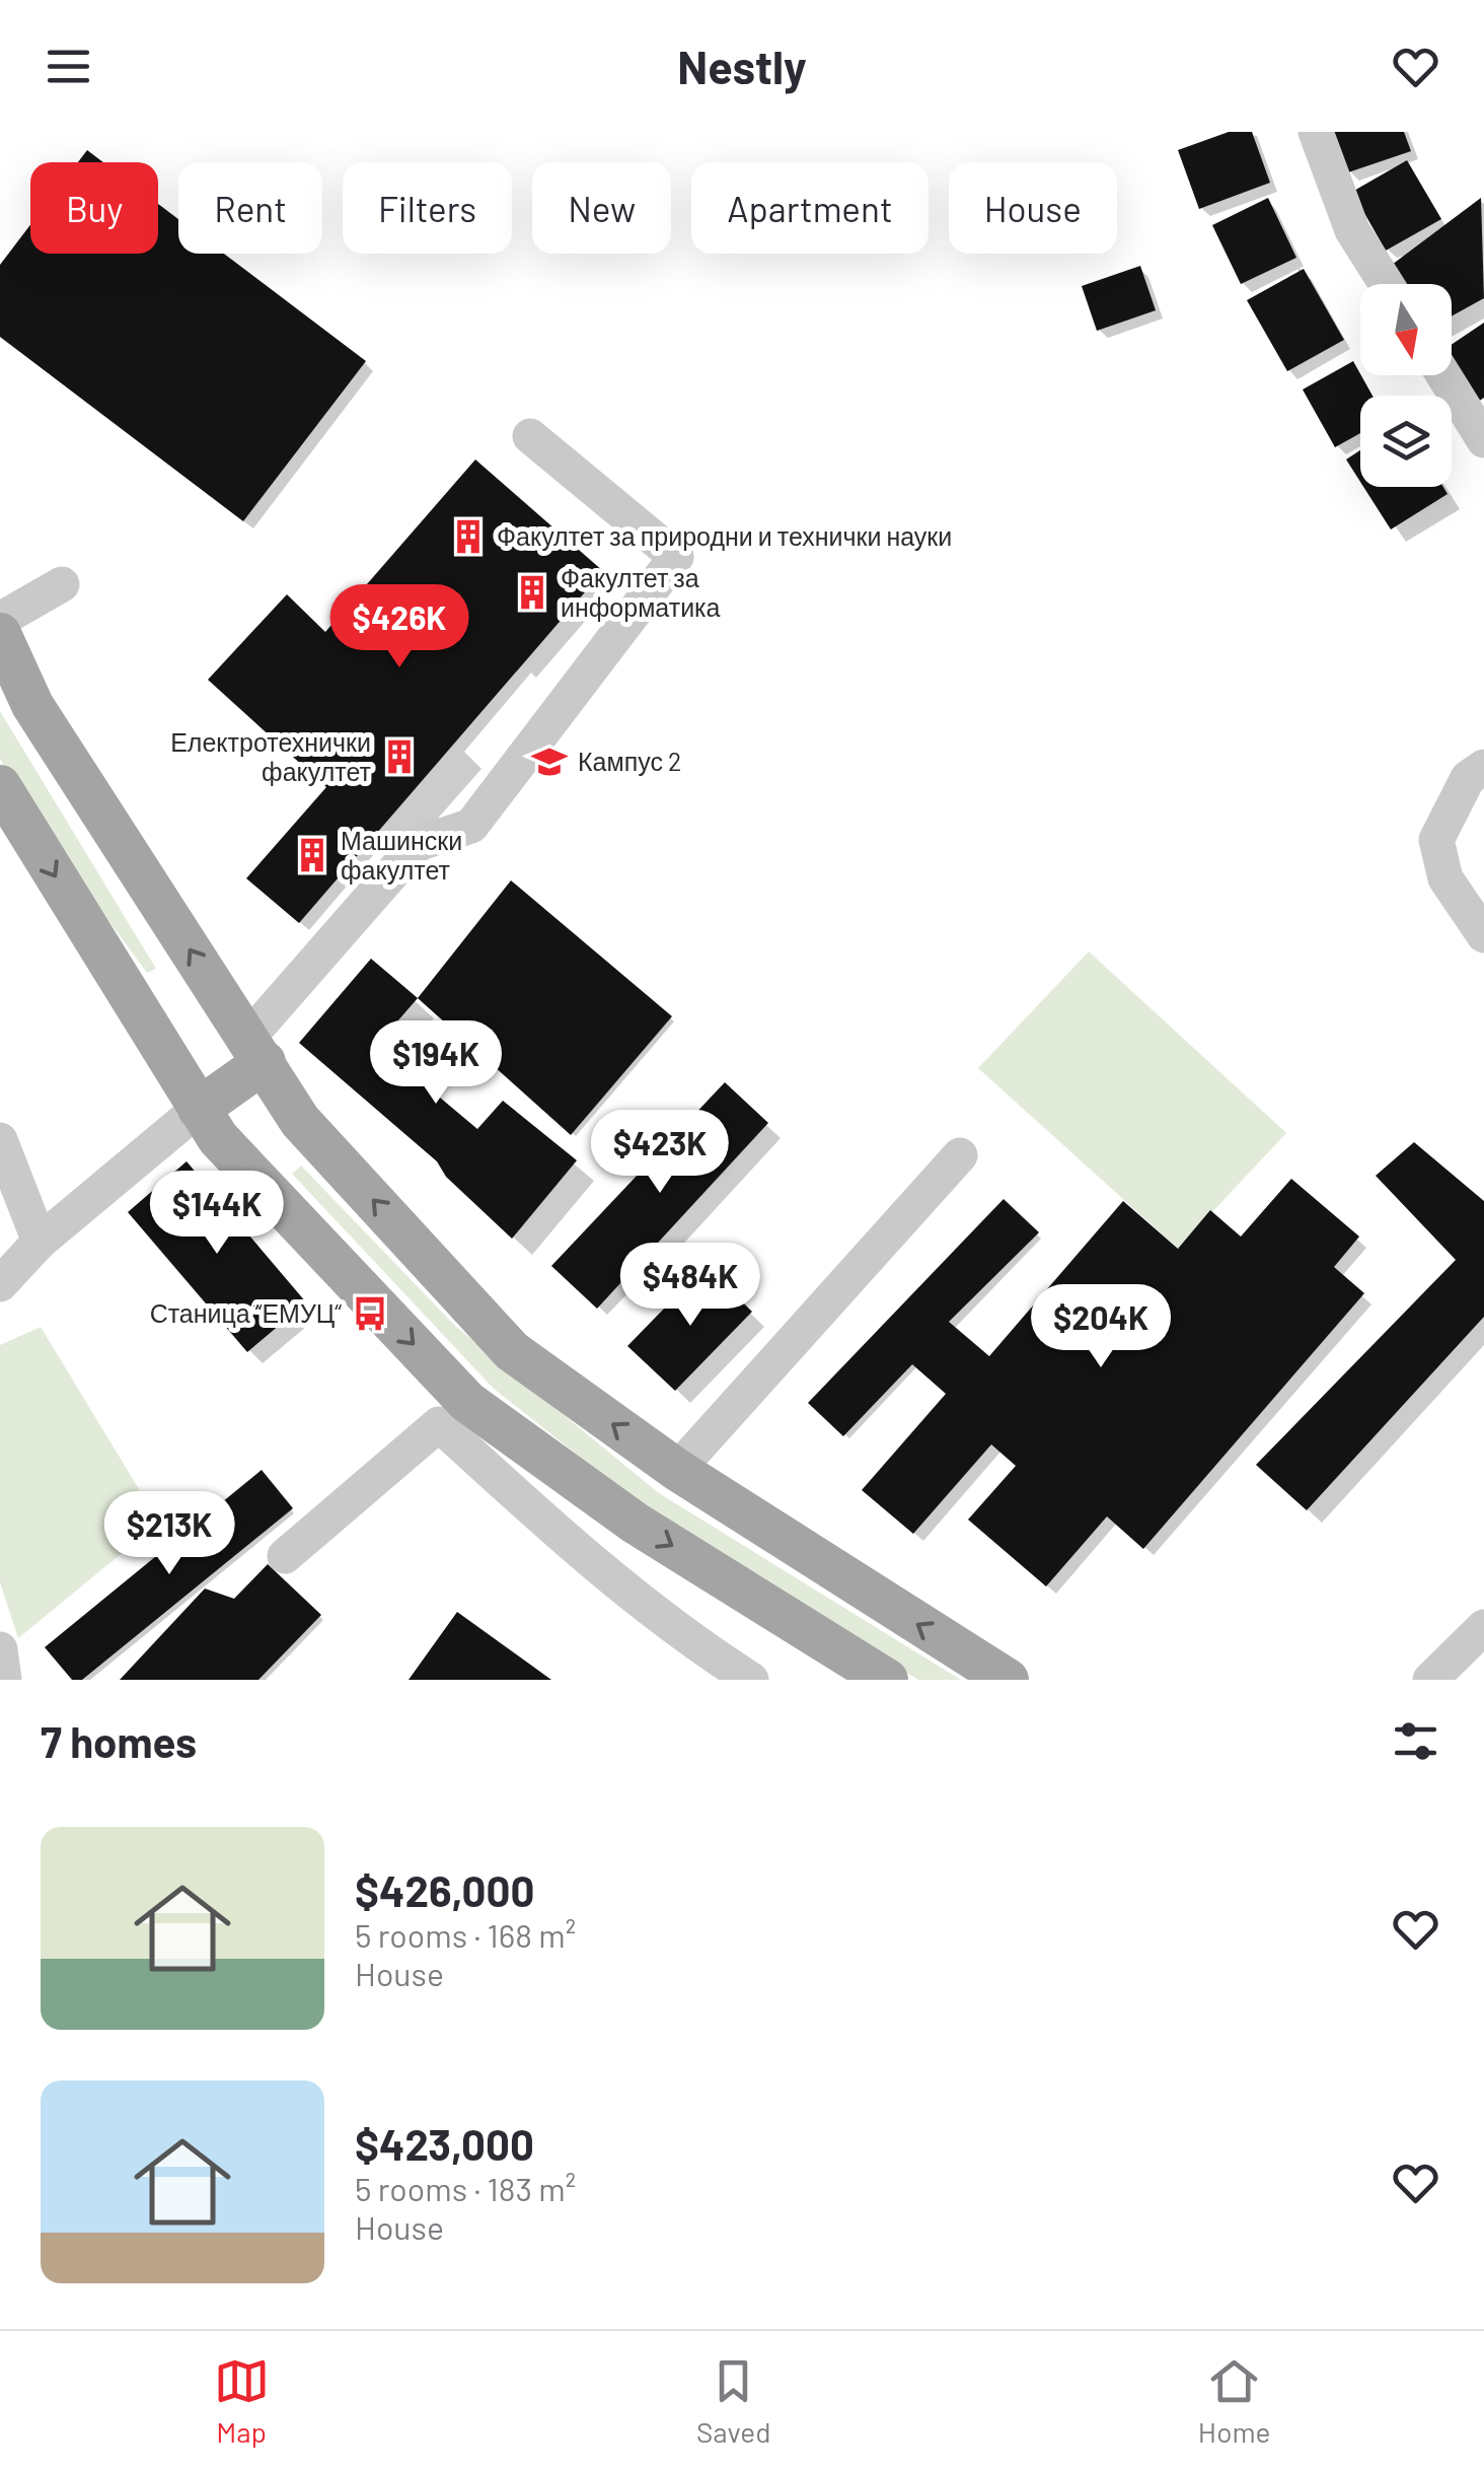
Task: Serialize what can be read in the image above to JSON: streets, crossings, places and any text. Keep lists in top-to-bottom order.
{
  "places": {
    "building": [
      "Факултет за природни и технички науки",
      "Факултет за информатика",
      "Електротехнички факултет",
      "Машински факултет"
    ],
    "school or university": ["Кампус 2"],
    "bus stop": ["Станица “ЕМУЦ“"]
  },
  "north": "bottom",
  "page": {
    "header": "Nestly",
    "chip": [
      "Buy",
      "Rent",
      "Filters",
      "New",
      "Apartment",
      "House"
    ],
    "price": [
      "$426K",
      "$194K",
      "$423K",
      "$144K",
      "$484K",
      "$204K",
      "$213K"
    ],
    "heading": "7 homes",
    "list": [
      {
        "name": "$426,000",
        "note": "5 rooms · 168 m² · House"
      },
      {
        "name": "$423,000",
        "note": "5 rooms · 183 m² · House"
      }
    ],
    "tabs": ["Map", "Saved", "Home"]
  }
}
